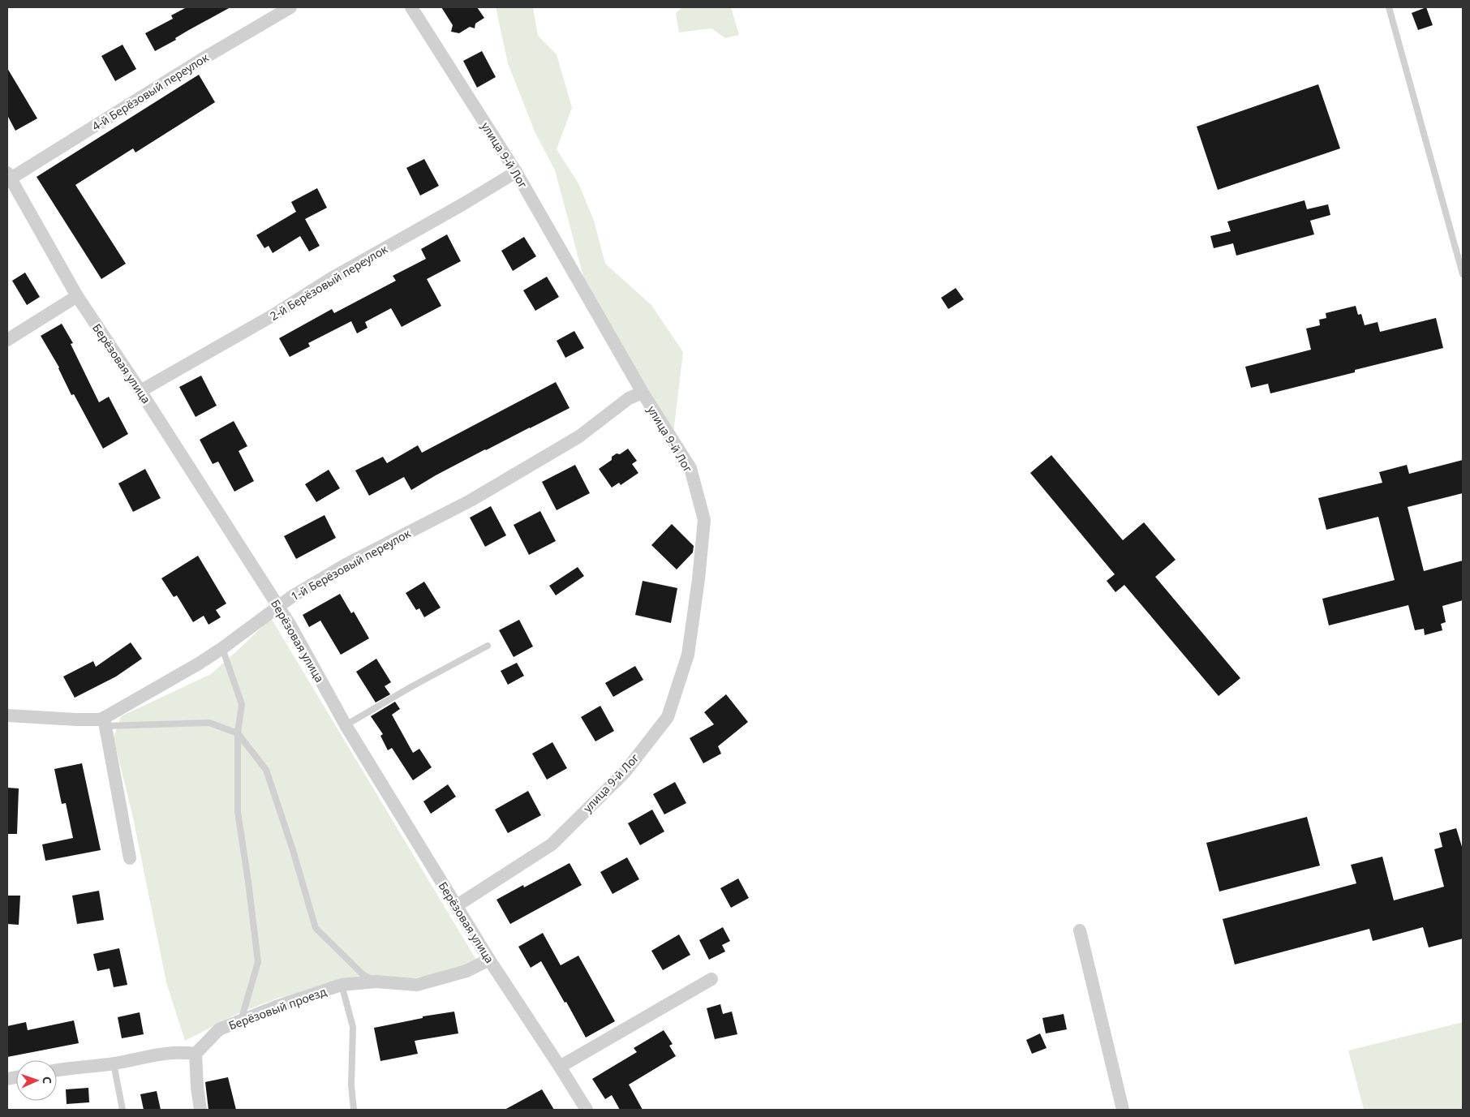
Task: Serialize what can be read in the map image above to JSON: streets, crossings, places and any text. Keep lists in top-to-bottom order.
{
  "streets": {
    "street": [
      "4-й Берёзовый переулок",
      "улица 9-й Лог",
      "2-й Берёзовый переулок",
      "Берёзовая улица",
      "1-й Берёзовый переулок",
      "Берёзовый проезд"
    ]
  },
  "crossings": [
    ["4-й Берёзовый переулок", "Берёзовая улица"],
    ["улица 9-й Лог", "2-й Берёзовый переулок"],
    ["улица 9-й Лог", "Берёзовая улица"],
    ["улица 9-й Лог", "1-й Берёзовый переулок"],
    ["2-й Берёзовый переулок", "Берёзовая улица"],
    ["Берёзовая улица", "1-й Берёзовый переулок"],
    ["Берёзовая улица", "Берёзовый проезд"]
  ],
  "north": "right"
}
